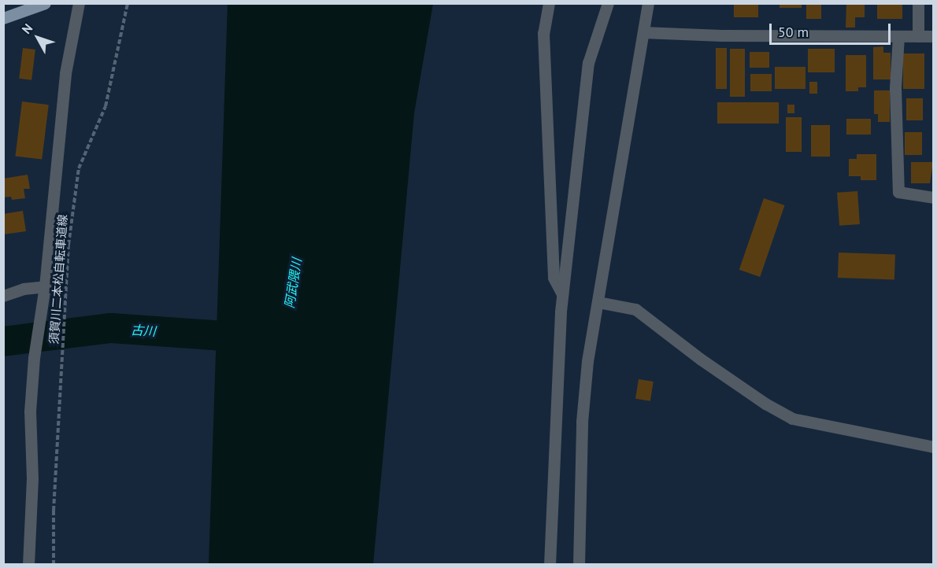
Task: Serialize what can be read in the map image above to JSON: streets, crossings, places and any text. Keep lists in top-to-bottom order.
{
  "streets": {
    "path": ["須賀川二本松自転車道線"]
  },
  "water": ["阿武隈川", "古川"],
  "scale_bar": "50 m",
  "north": "top left"
}
